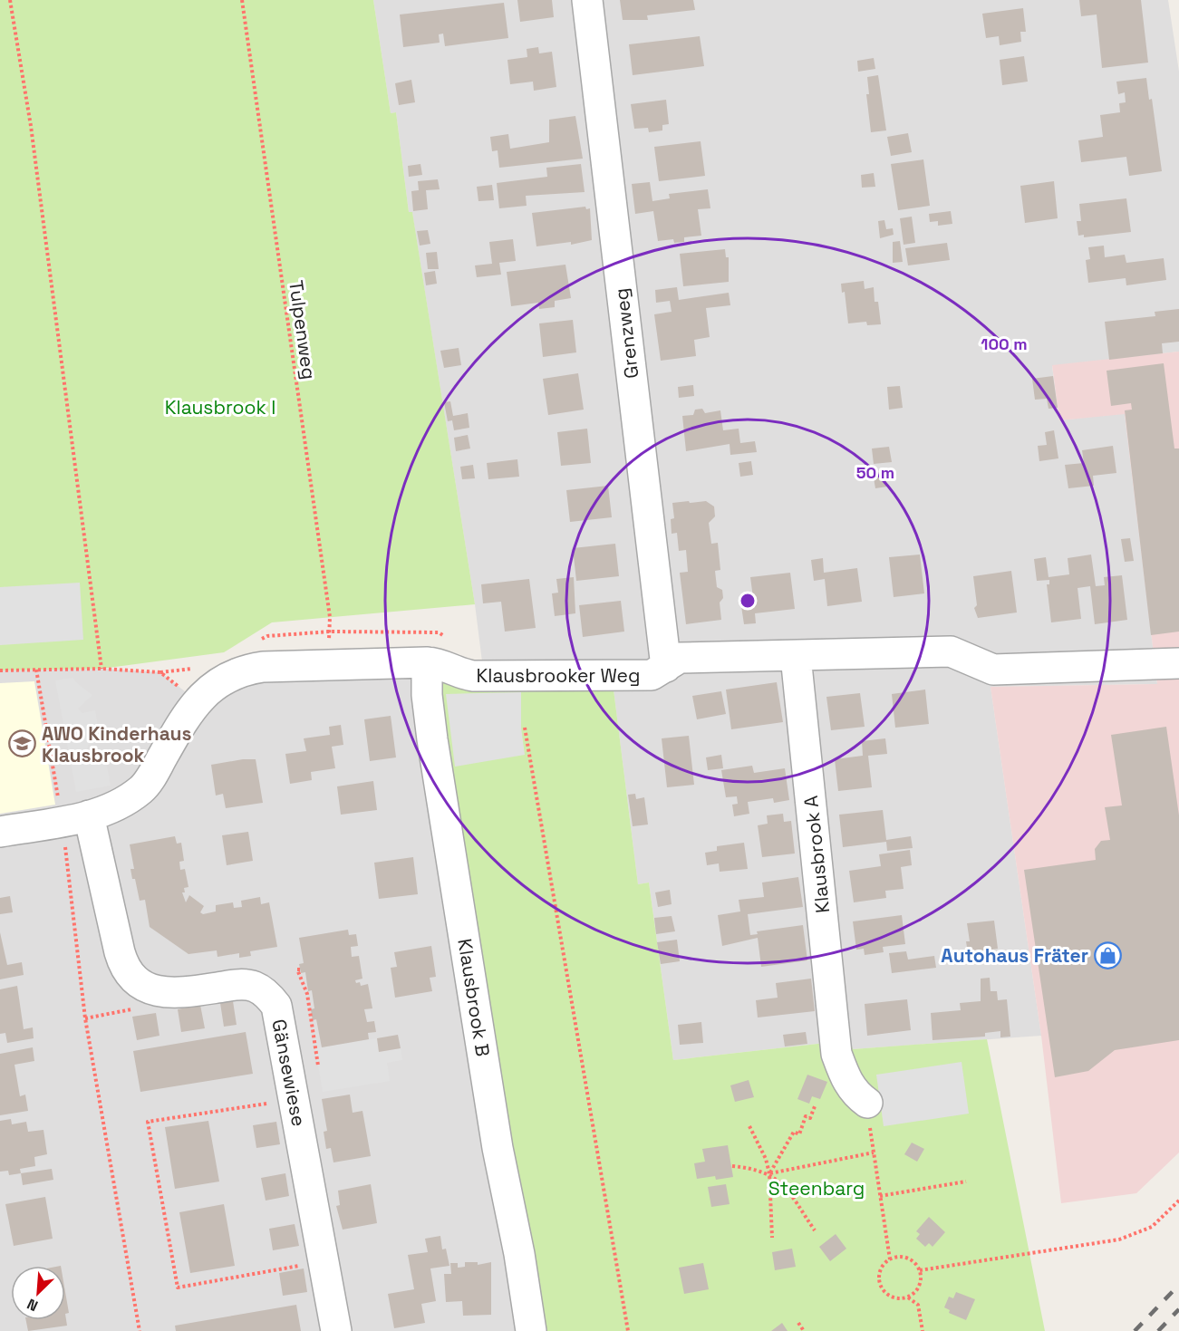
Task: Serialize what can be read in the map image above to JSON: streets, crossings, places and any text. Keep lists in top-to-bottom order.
{
  "streets": {
    "street": [
      "Grenzweg",
      "Klausbrooker Weg",
      "Klausbrook A",
      "Klausbrook B",
      "Gänsewiese"
    ],
    "path": ["Tulpenweg"]
  },
  "crossings": [
    ["Tulpenweg", "Klausbrooker Weg"],
    ["Grenzweg", "Klausbrooker Weg"],
    ["Klausbrooker Weg", "Klausbrook A"],
    ["Klausbrooker Weg", "Klausbrook B"]
  ],
  "parks": ["Klausbrook I", "Steenbarg"],
  "places": {
    "school or university": ["AWO Kinderhaus Klausbrook"],
    "shop": ["Autohaus Fräter"]
  },
  "north": "bottom left",
  "rings": ["100 m", "50 m"]
}
